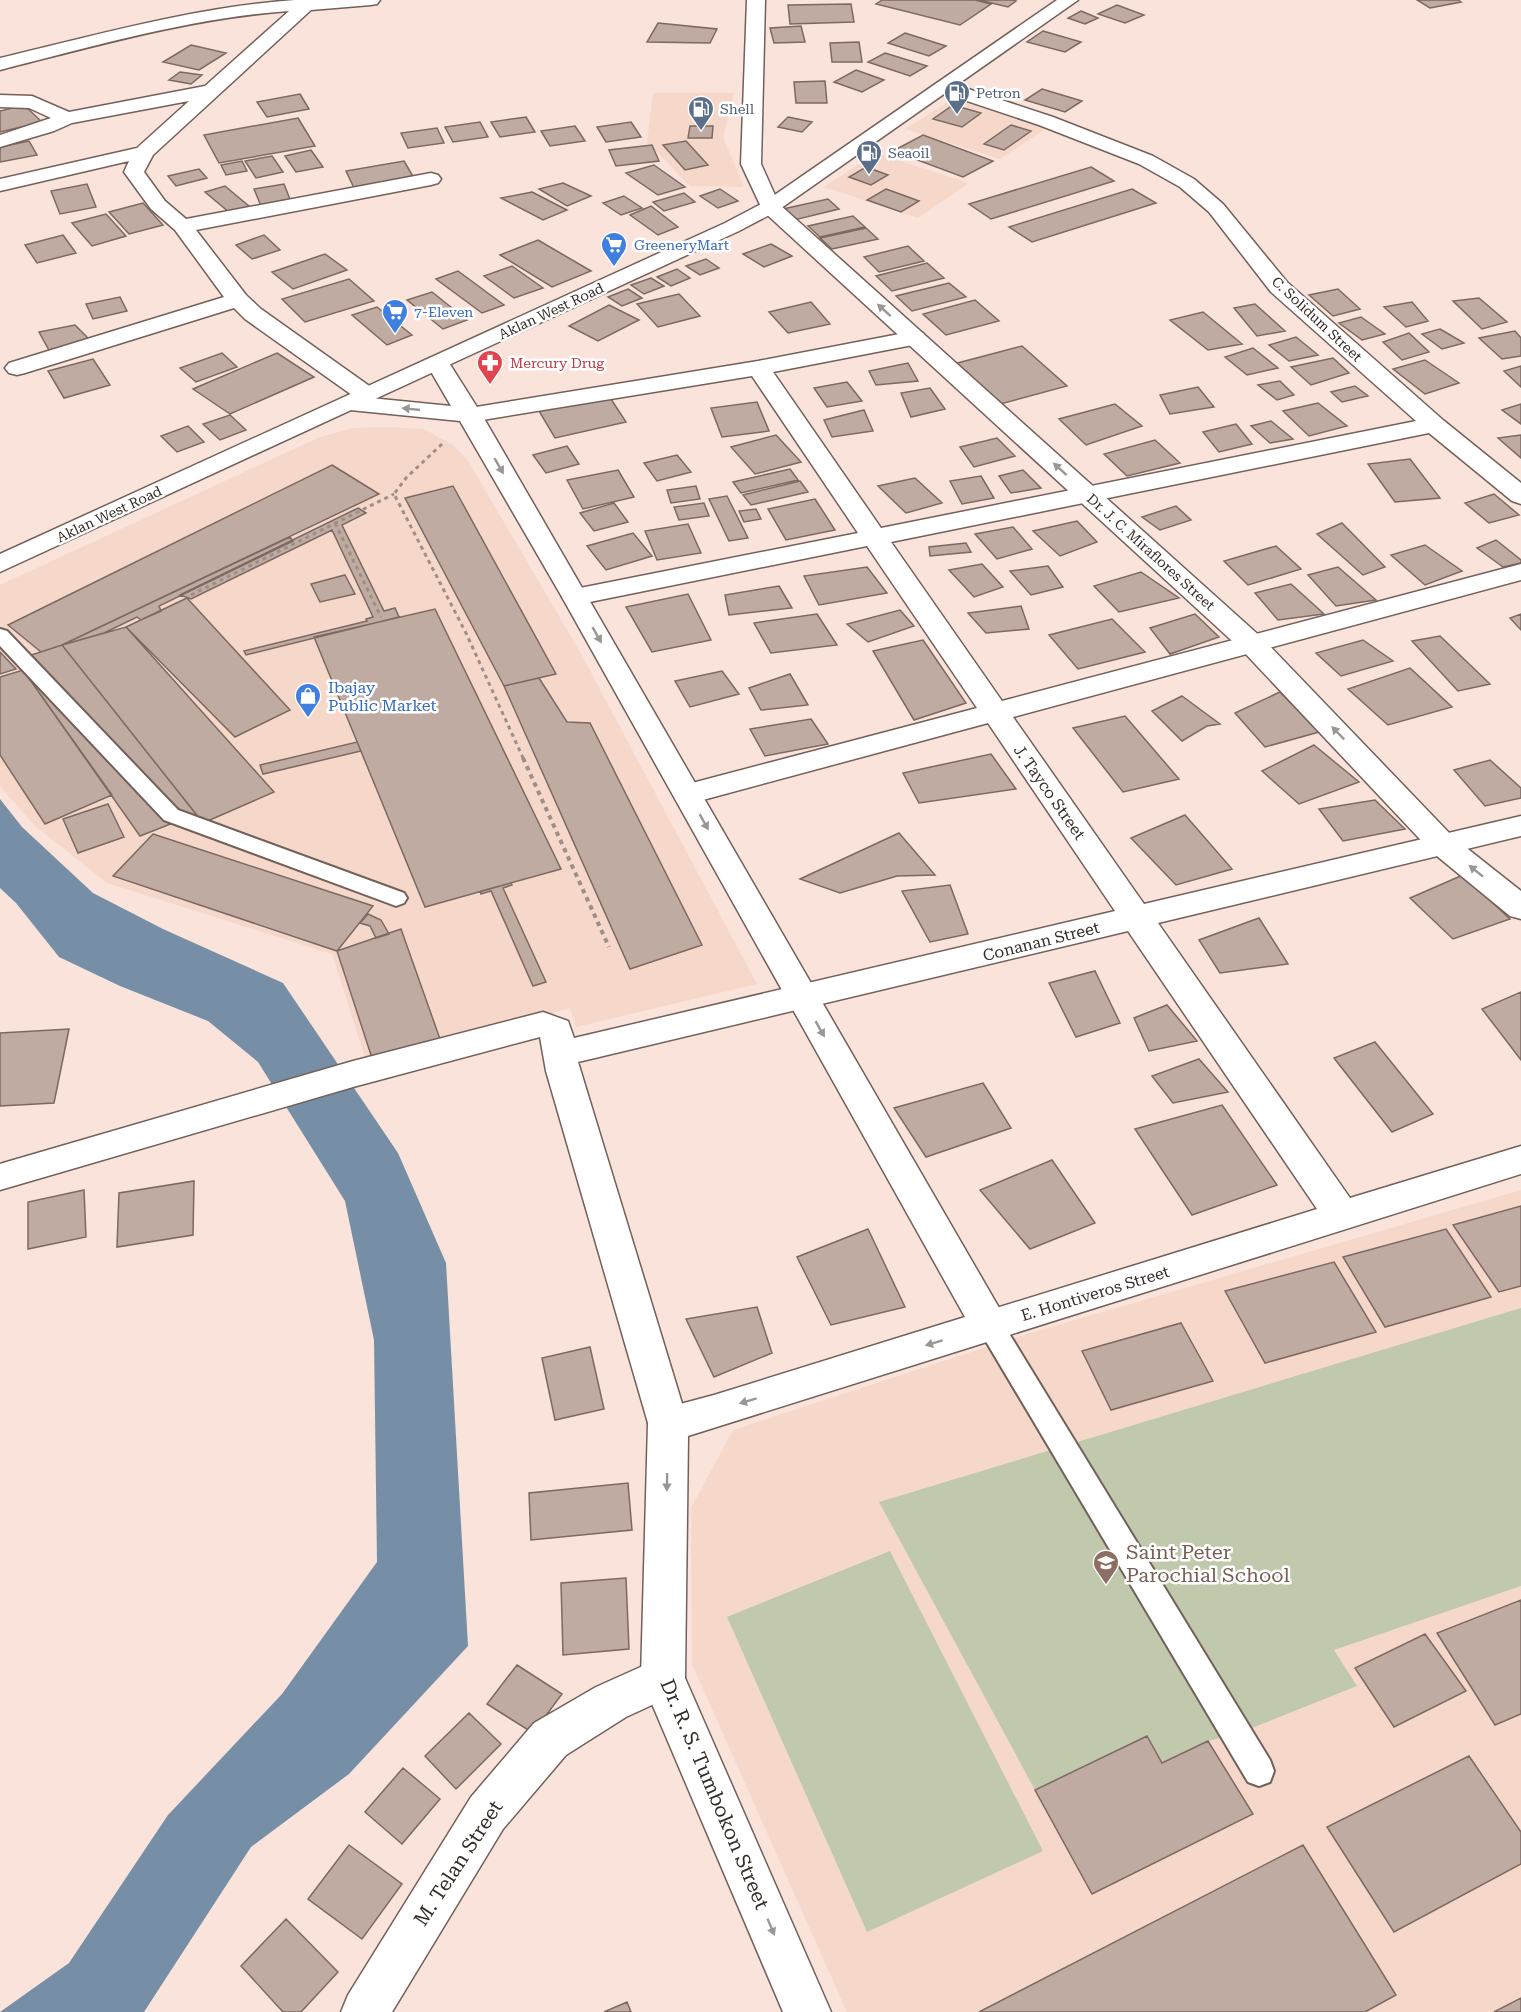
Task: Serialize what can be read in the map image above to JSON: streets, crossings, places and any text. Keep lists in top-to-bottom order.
{
  "streets": {
    "street": [
      "Aklan West Road",
      "C. Solidum Street",
      "Dr. J. C. Miraflores Street",
      "J. Tayco Street",
      "Conanan Street",
      "E. Hontiveros Street",
      "Dr. R. S. Tumbokon Street",
      "M. Telan Street"
    ]
  },
  "crossings": [
    ["Aklan West Road", "C. Solidum Street"],
    ["Aklan West Road", "Dr. J. C. Miraflores Street"],
    ["Dr. J. C. Miraflores Street", "Conanan Street"],
    ["J. Tayco Street", "Conanan Street"],
    ["J. Tayco Street", "E. Hontiveros Street"],
    ["Conanan Street", "Dr. R. S. Tumbokon Street"],
    ["E. Hontiveros Street", "Dr. R. S. Tumbokon Street"],
    ["Dr. R. S. Tumbokon Street", "M. Telan Street"]
  ],
  "one_way": ["Dr. J. C. Miraflores Street", "E. Hontiveros Street", "Dr. R. S. Tumbokon Street"],
  "places": {
    "fuel station": ["Petron", "Shell", "Seaoil"],
    "supermarket": ["GreeneryMart", "7-Eleven"],
    "pharmacy": ["Mercury Drug"],
    "shop": ["Ibajay Public Market"],
    "school or university": ["Saint Peter Parochial School"]
  }
}
